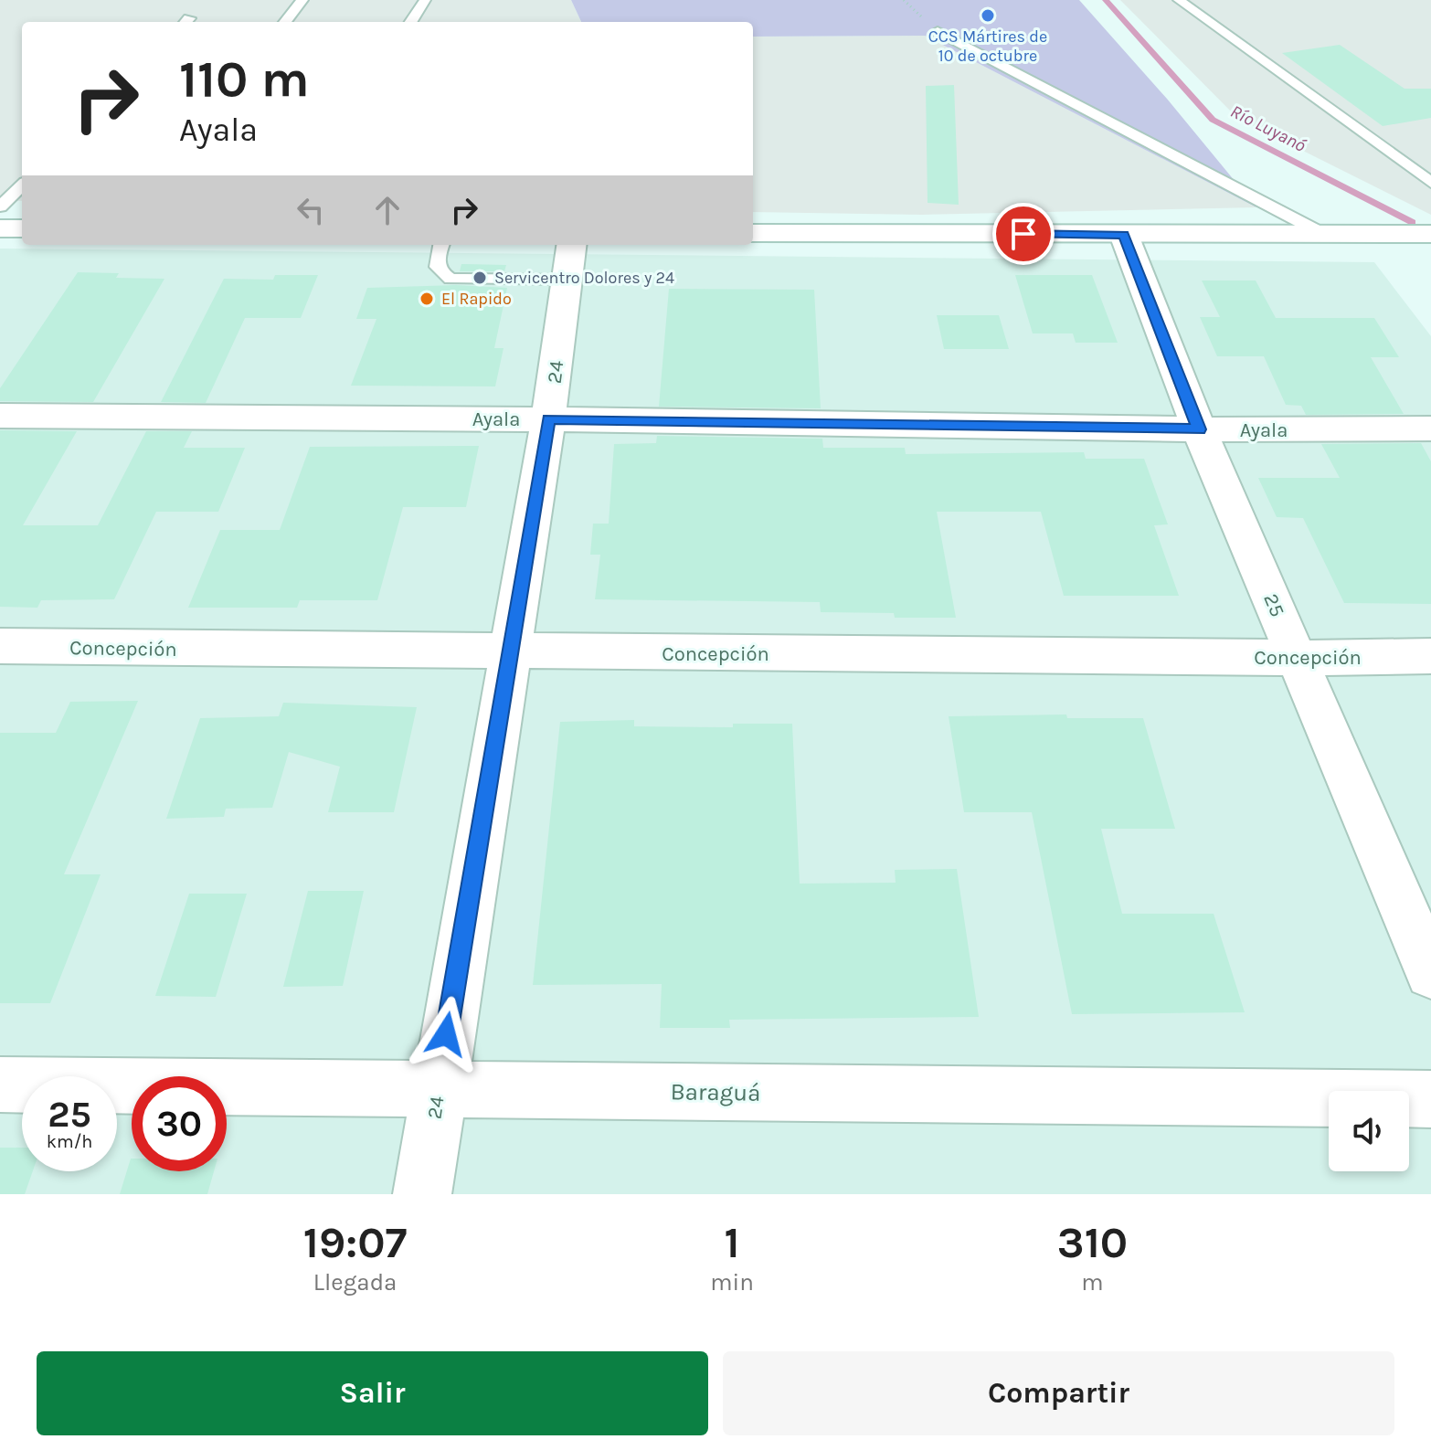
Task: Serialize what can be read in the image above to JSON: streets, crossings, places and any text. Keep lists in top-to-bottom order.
{
  "streets": {
    "street": [
      "24",
      "Ayala",
      "25",
      "Concepción",
      "Baraguá"
    ]
  },
  "crossings": [
    ["24", "Ayala"],
    ["24", "Concepción"],
    ["24", "Baraguá"],
    ["Ayala", "25"],
    ["25", "Concepción"]
  ],
  "water": ["Río Luyanó"],
  "places": ["CCS Mártires de 10 de octubre", "Servicentro Dolores y 24", "El Rapido"],
  "page": {
    "turn": ["110 m", "Ayala"],
    "speed": "25 km/h",
    "limit": "30",
    "eta": [
      "19:07",
      "Llegada",
      "1",
      "min",
      "310",
      "m"
    ],
    "buttons": ["Salir", "Compartir"]
  }
}
